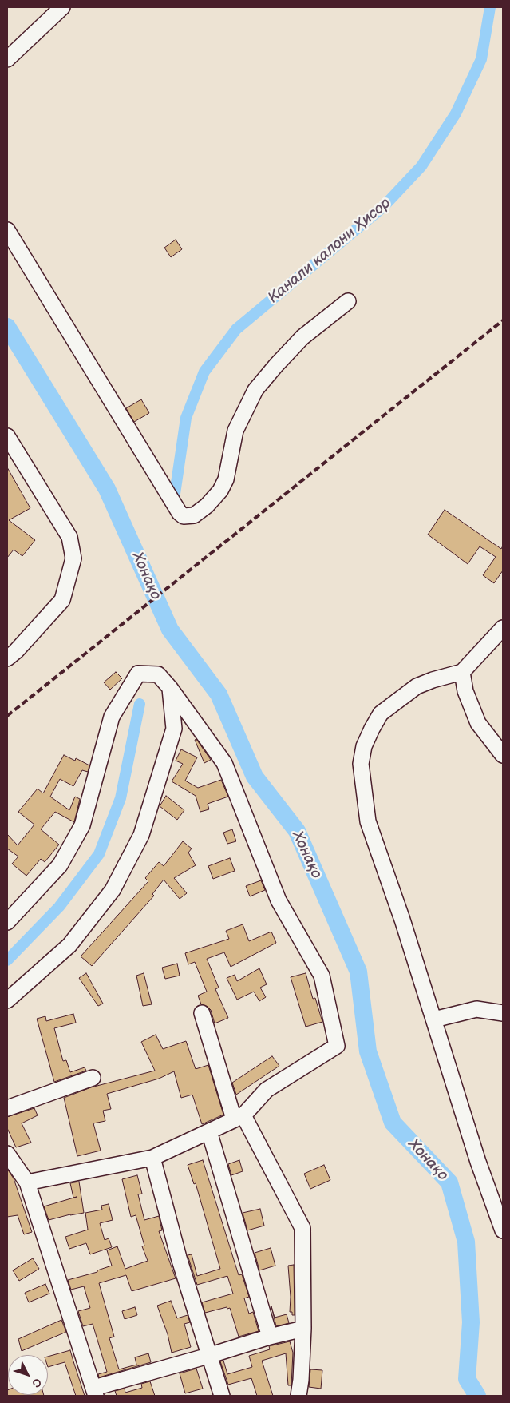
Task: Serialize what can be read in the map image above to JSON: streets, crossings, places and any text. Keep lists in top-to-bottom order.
{
  "water": ["Канали калони Ҳисор", "Хонақо"],
  "north": "bottom right"
}
